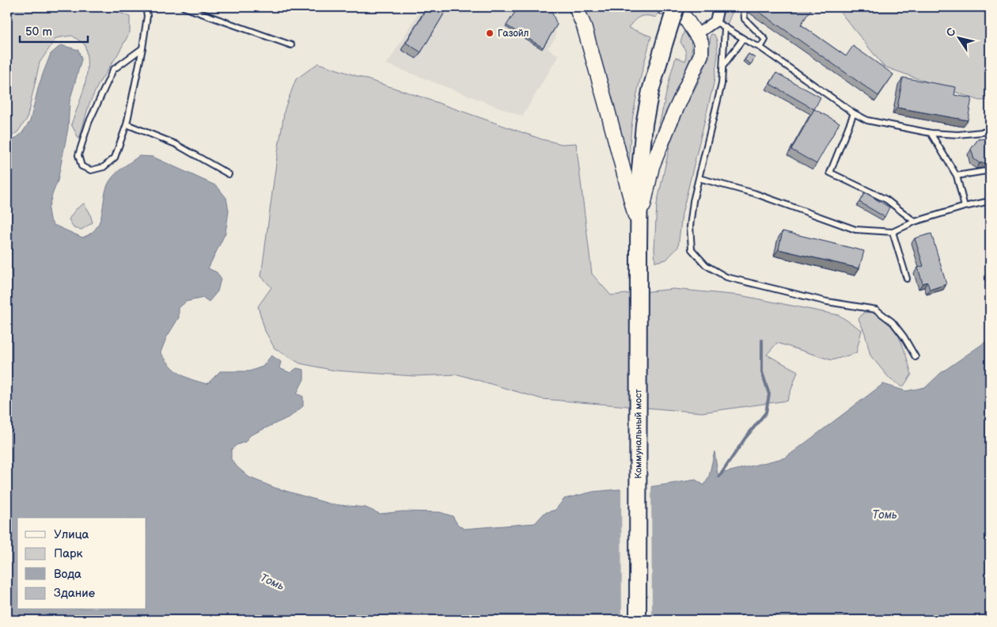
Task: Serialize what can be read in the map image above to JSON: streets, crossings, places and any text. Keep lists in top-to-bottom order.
{
  "streets": {
    "main road": ["Коммунальный мост"]
  },
  "water": ["Томь"],
  "places": ["Газойл"],
  "legend": [
    "Улица",
    "Парк",
    "Вода",
    "Здание"
  ],
  "scale_bar": "50 m",
  "north": "top left"
}
